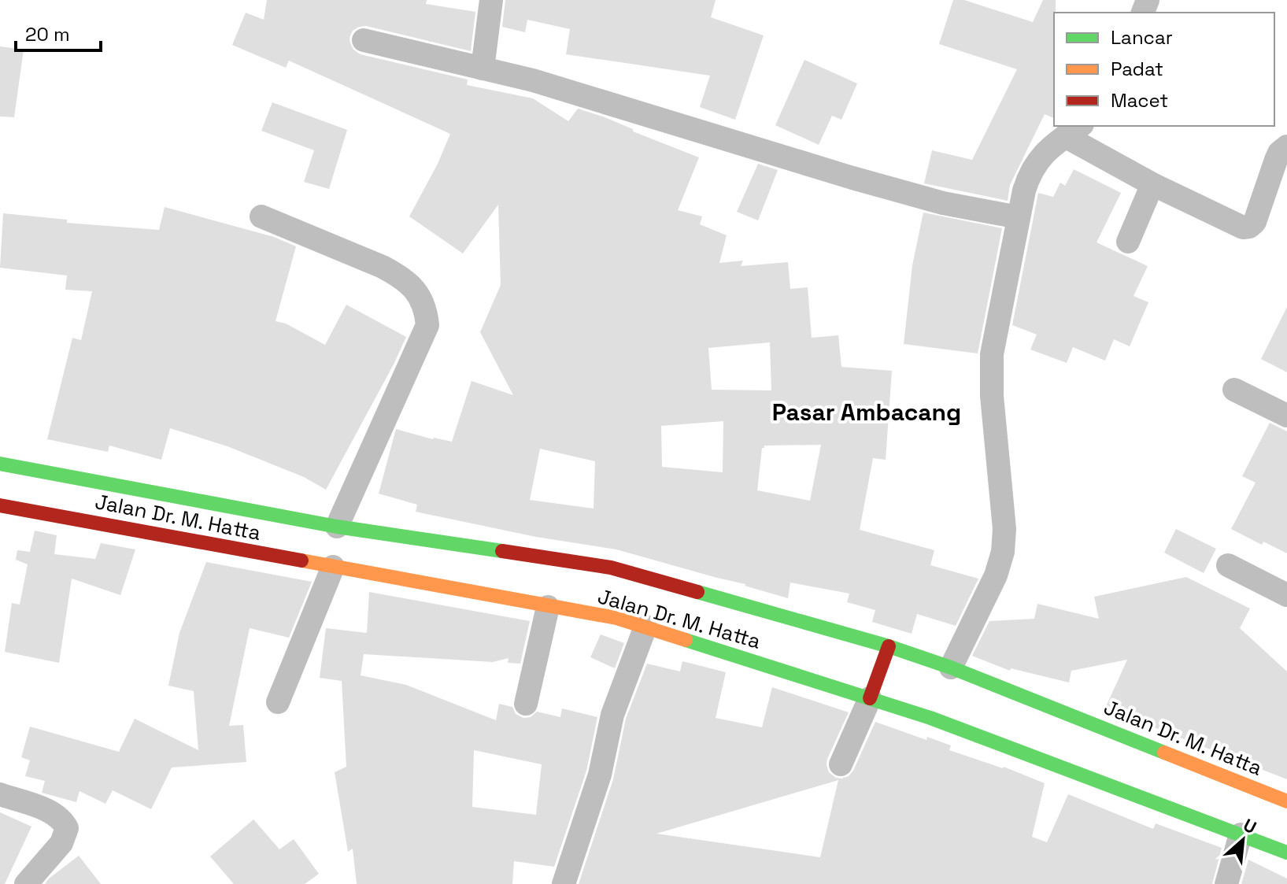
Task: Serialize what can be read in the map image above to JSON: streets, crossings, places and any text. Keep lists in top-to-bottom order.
{
  "streets": {
    "main road": ["Jalan Dr. M. Hatta"]
  },
  "districts": ["Pasar Ambacang"],
  "legend": ["Lancar", "Padat", "Macet"],
  "scale_bar": "20 m",
  "north": "top right"
}
